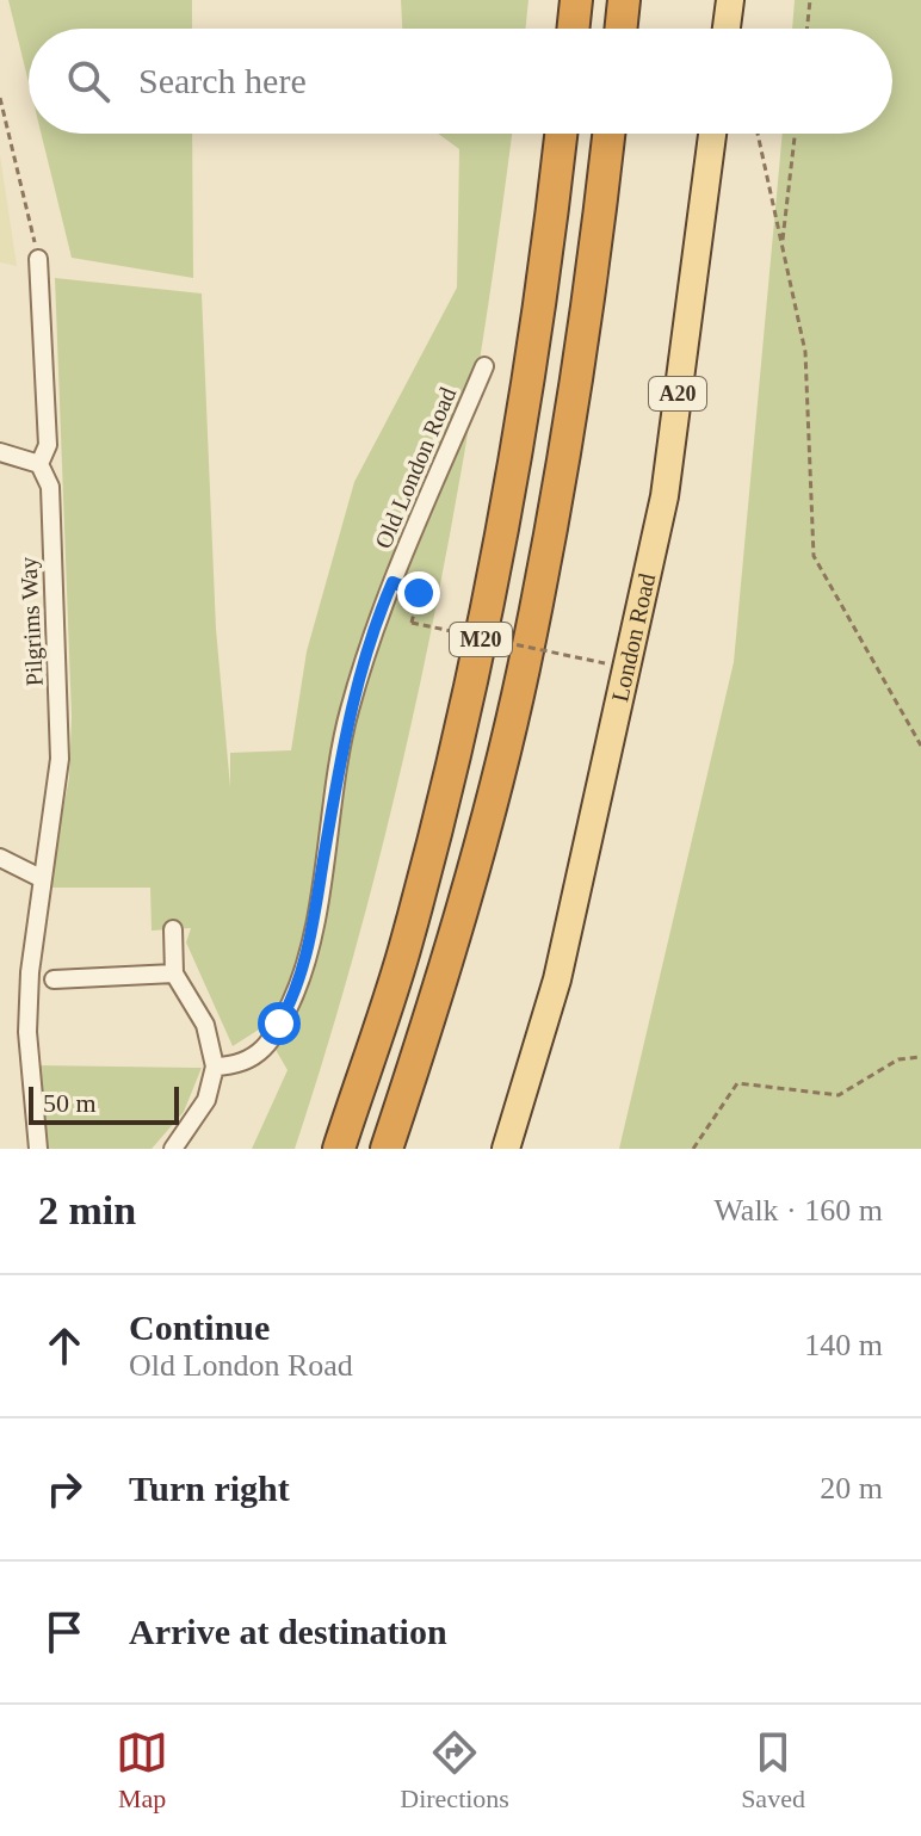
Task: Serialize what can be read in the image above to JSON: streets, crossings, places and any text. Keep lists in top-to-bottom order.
{
  "streets": {
    "highway": ["M20"],
    "main road": ["A20", "London Road"],
    "street": ["Old London Road", "Pilgrims Way"]
  },
  "scale_bar": "50 m",
  "page": {
    "search": "Search here",
    "scale": "50 m",
    "heading": ["2 min", "Walk · 160 m"],
    "list": [
      ["Continue", "Old London Road", "140 m"],
      ["Turn right", "20 m"],
      "Arrive at destination"
    ],
    "nav": ["Map", "Directions", "Saved"]
  }
}
